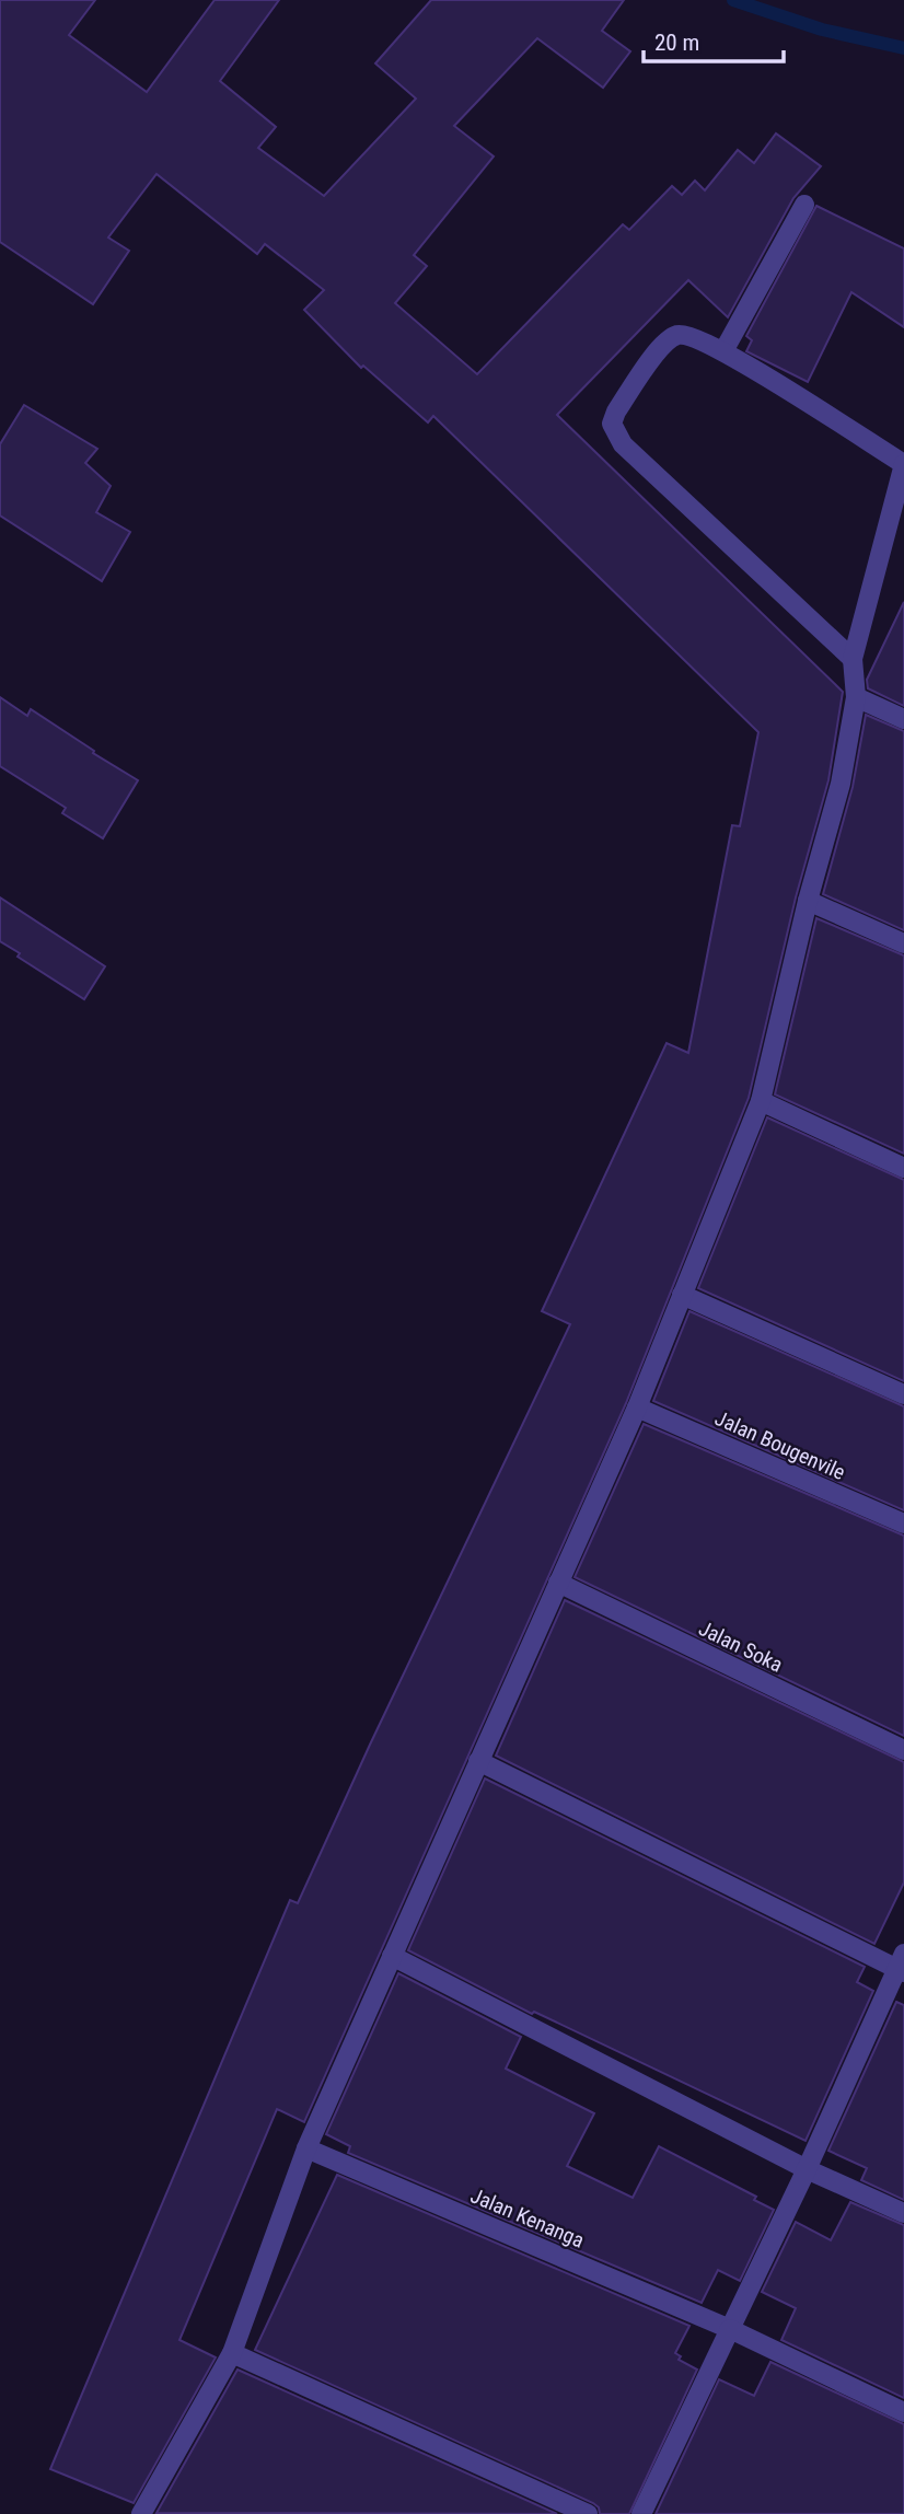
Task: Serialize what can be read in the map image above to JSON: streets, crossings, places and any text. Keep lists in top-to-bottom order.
{
  "streets": {
    "street": ["Jalan Bougenvile", "Jalan Soka", "Jalan Kenanga"]
  },
  "scale_bar": "20 m"
}
